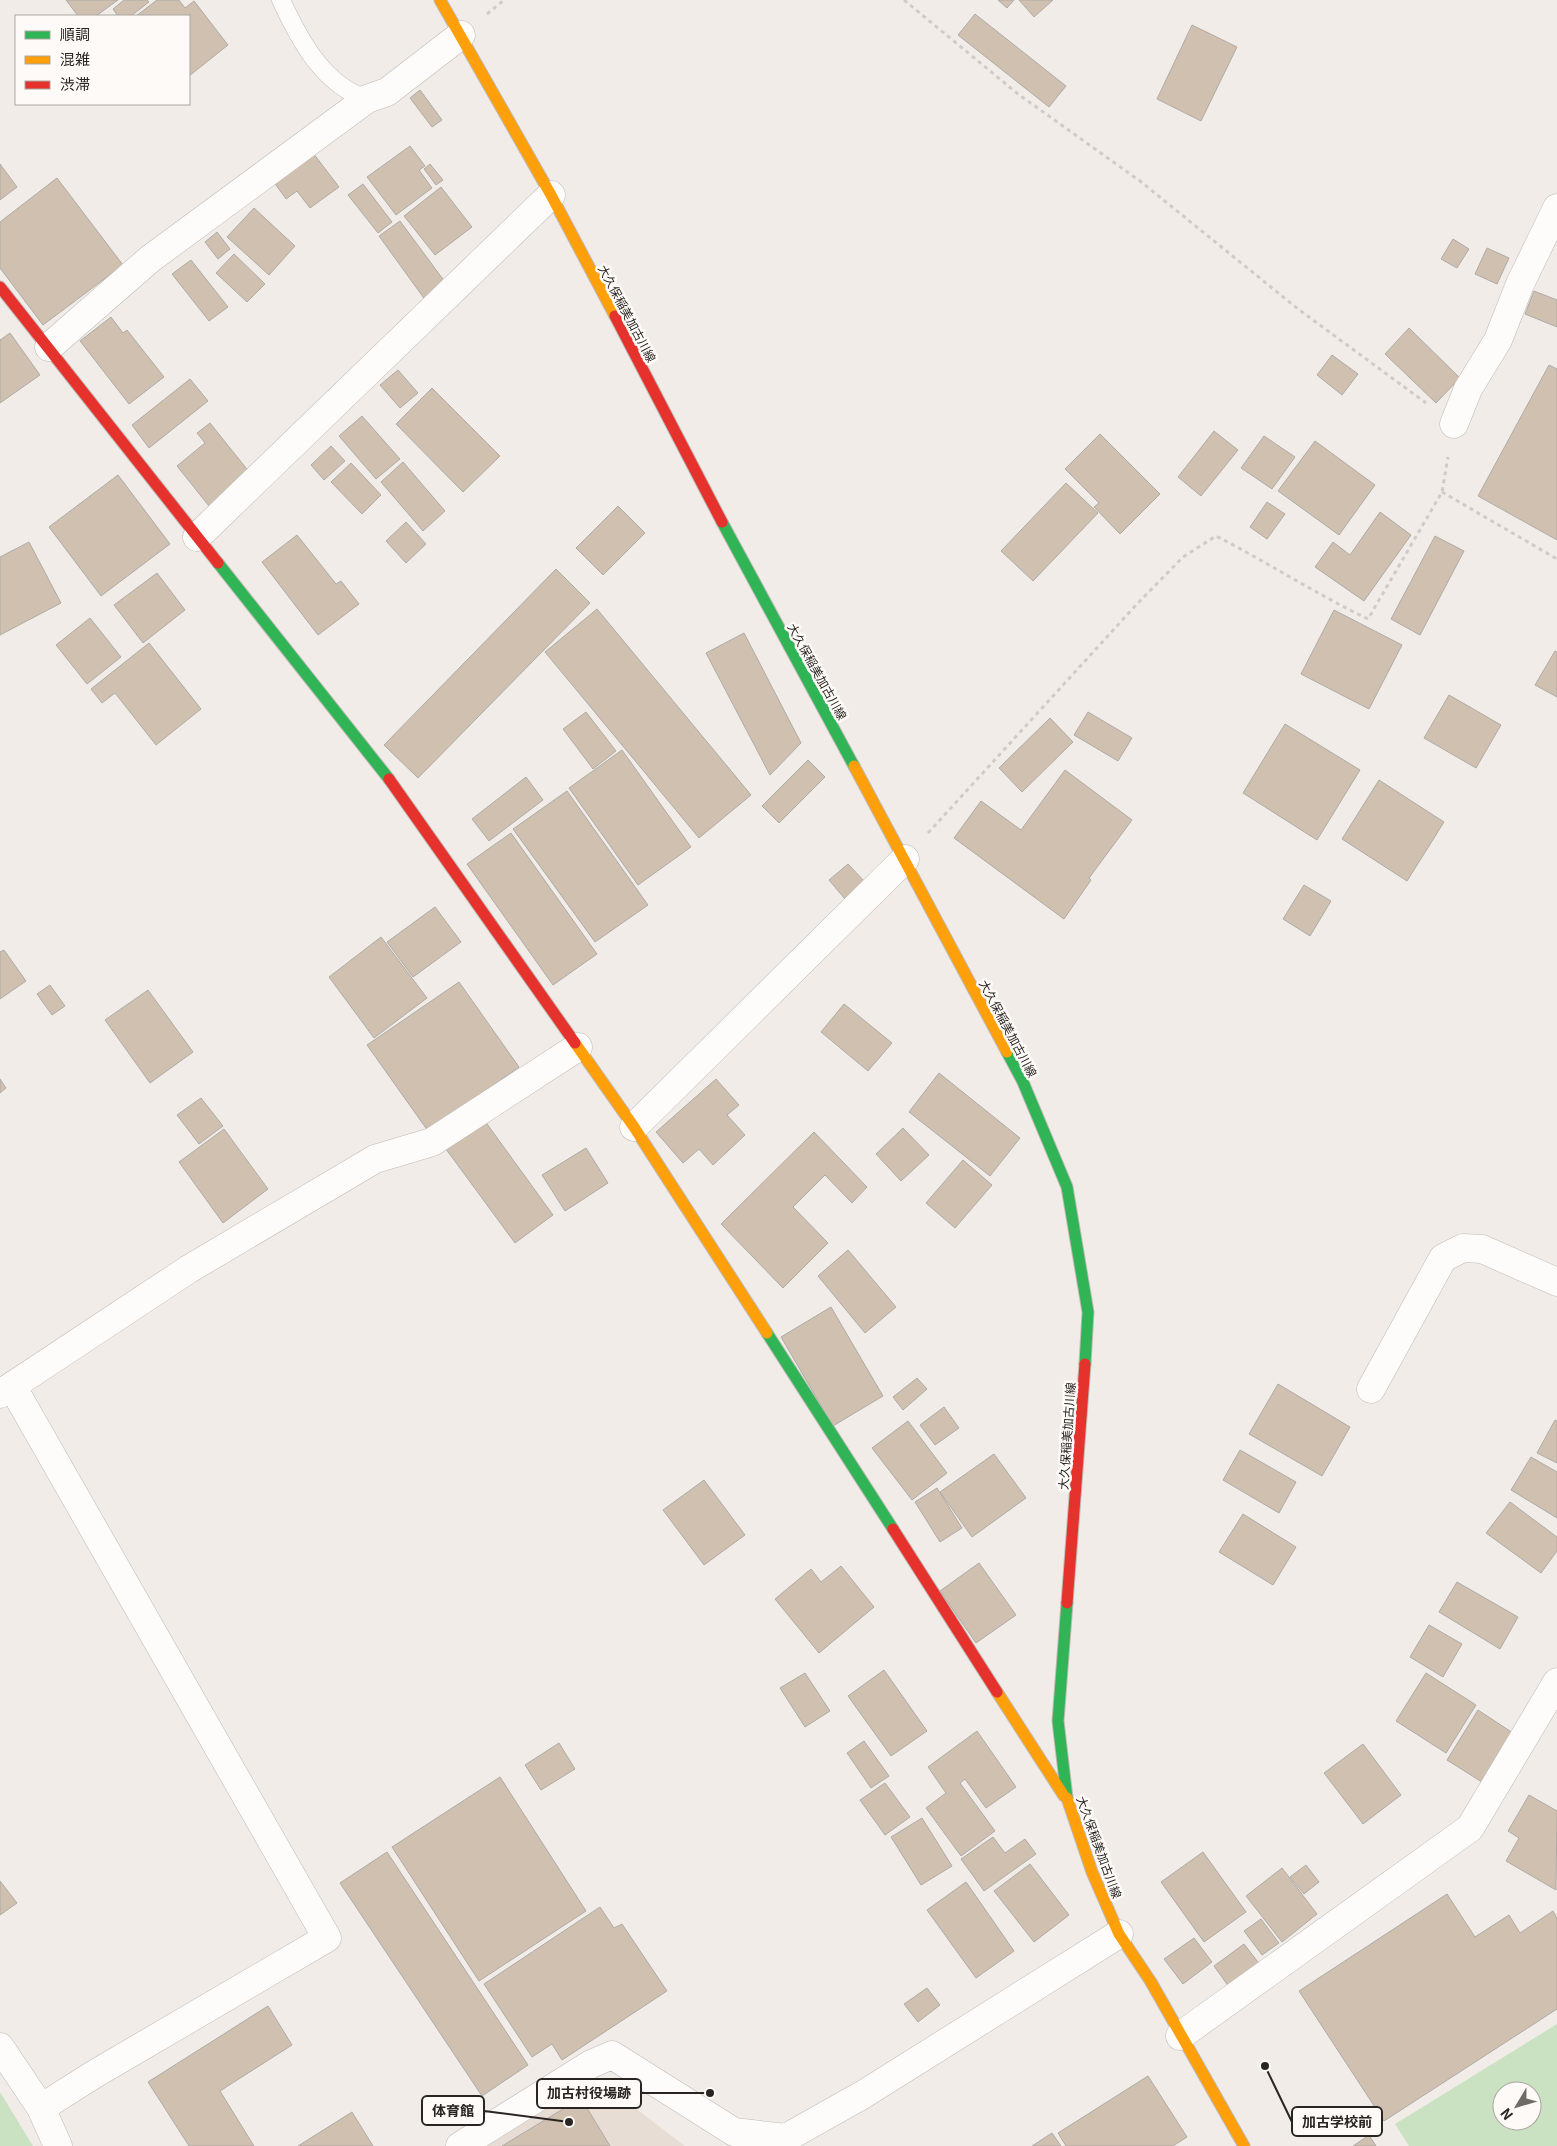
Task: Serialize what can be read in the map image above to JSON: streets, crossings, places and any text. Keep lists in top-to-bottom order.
{
  "streets": {
    "main road": ["大久保稲美加古川線"]
  },
  "places": ["加古学校前", "加古村役場跡", "体育館"],
  "legend": ["順調", "混雑", "渋滞"],
  "north": "bottom left"
}
